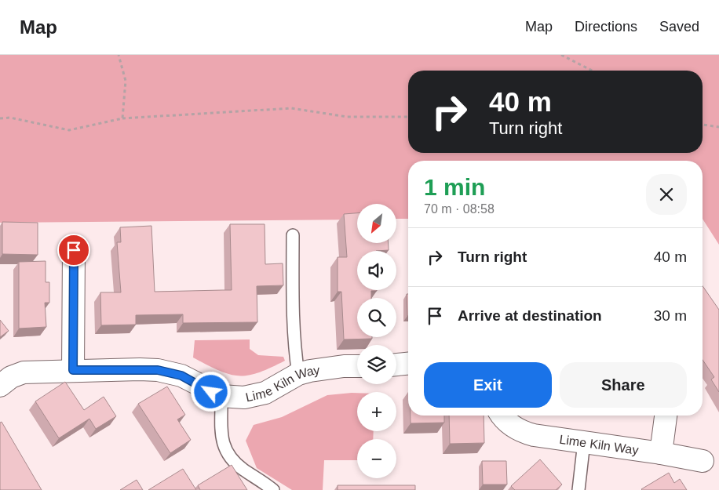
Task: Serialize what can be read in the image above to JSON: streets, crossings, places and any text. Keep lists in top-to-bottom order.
{
  "streets": {
    "street": ["Lime Kiln Way"]
  },
  "north": "bottom left",
  "page": {
    "header": "Map",
    "nav": ["Map", "Directions", "Saved"],
    "turn": ["40 m", "Turn right"],
    "heading": ["1 min", "70 m · 08:58"],
    "map_buttons": ["+", "−"],
    "list": [
      {
        "name": "Turn right",
        "value": "40 m"
      },
      {
        "name": "Arrive at destination",
        "value": "30 m"
      }
    ],
    "buttons": ["Exit", "Share"]
  }
}
